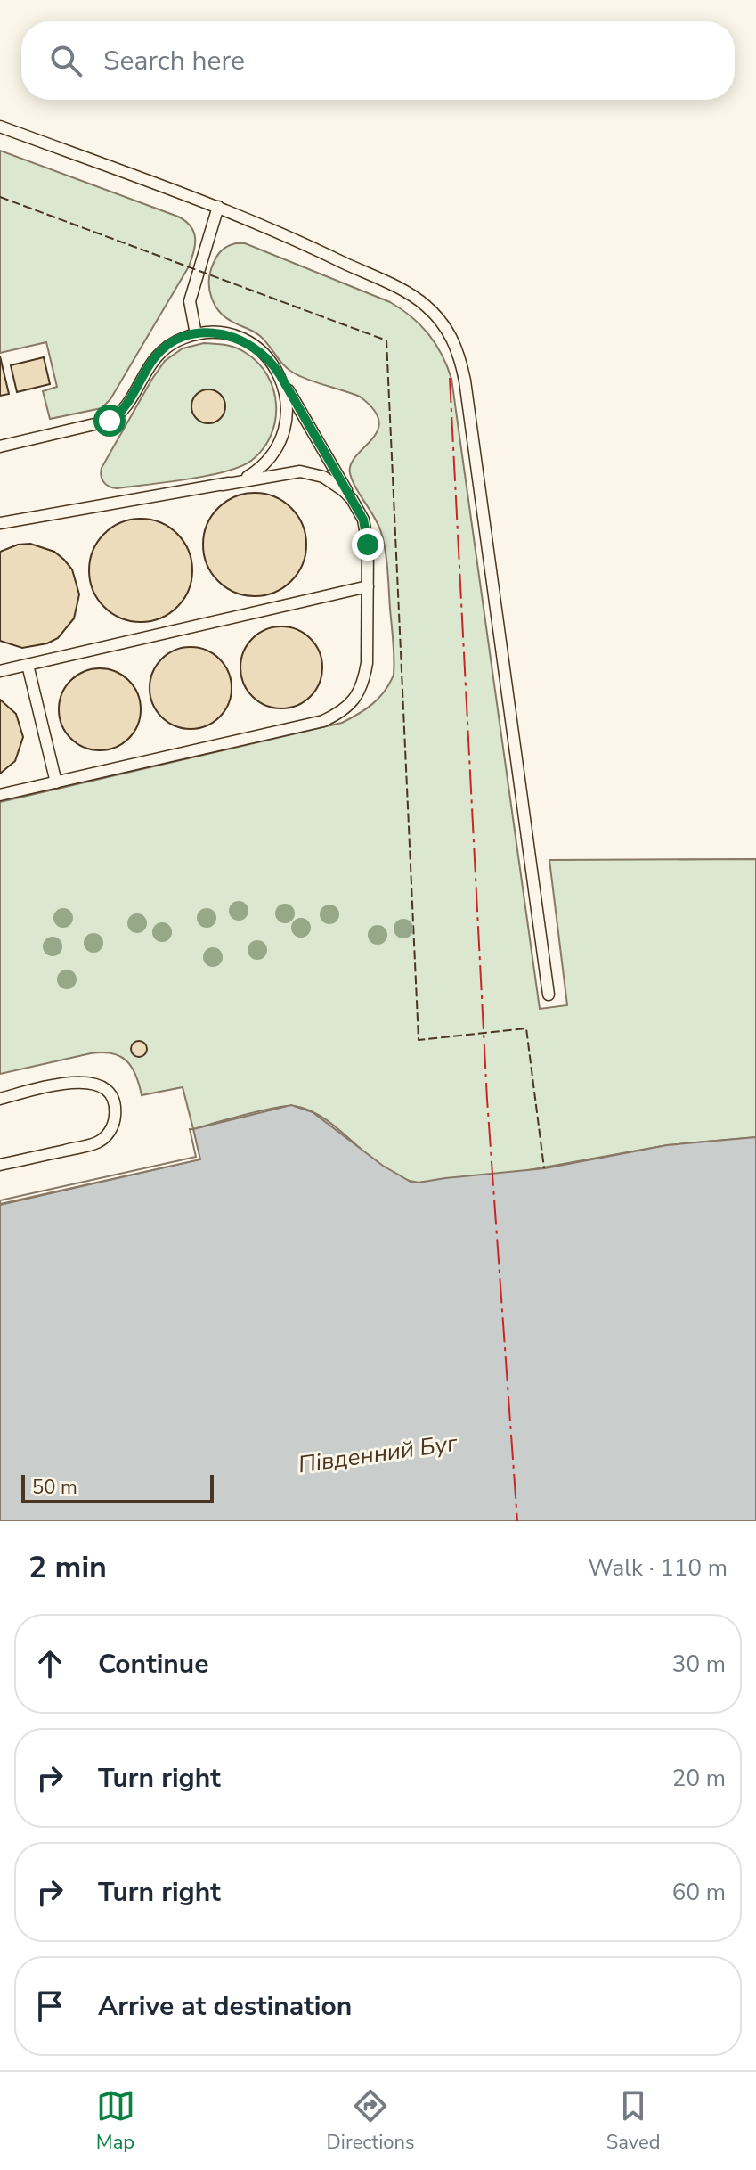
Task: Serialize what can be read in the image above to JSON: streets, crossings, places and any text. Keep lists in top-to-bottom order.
{
  "water": ["Південний Буг"],
  "scale_bar": "50 m",
  "page": {
    "search": "Search here",
    "scale": "50 m",
    "heading": ["2 min", "Walk · 110 m"],
    "list": [
      ["Continue", "30 m"],
      ["Turn right", "20 m"],
      ["Turn right", "60 m"],
      "Arrive at destination"
    ],
    "nav": ["Map", "Directions", "Saved"]
  }
}
